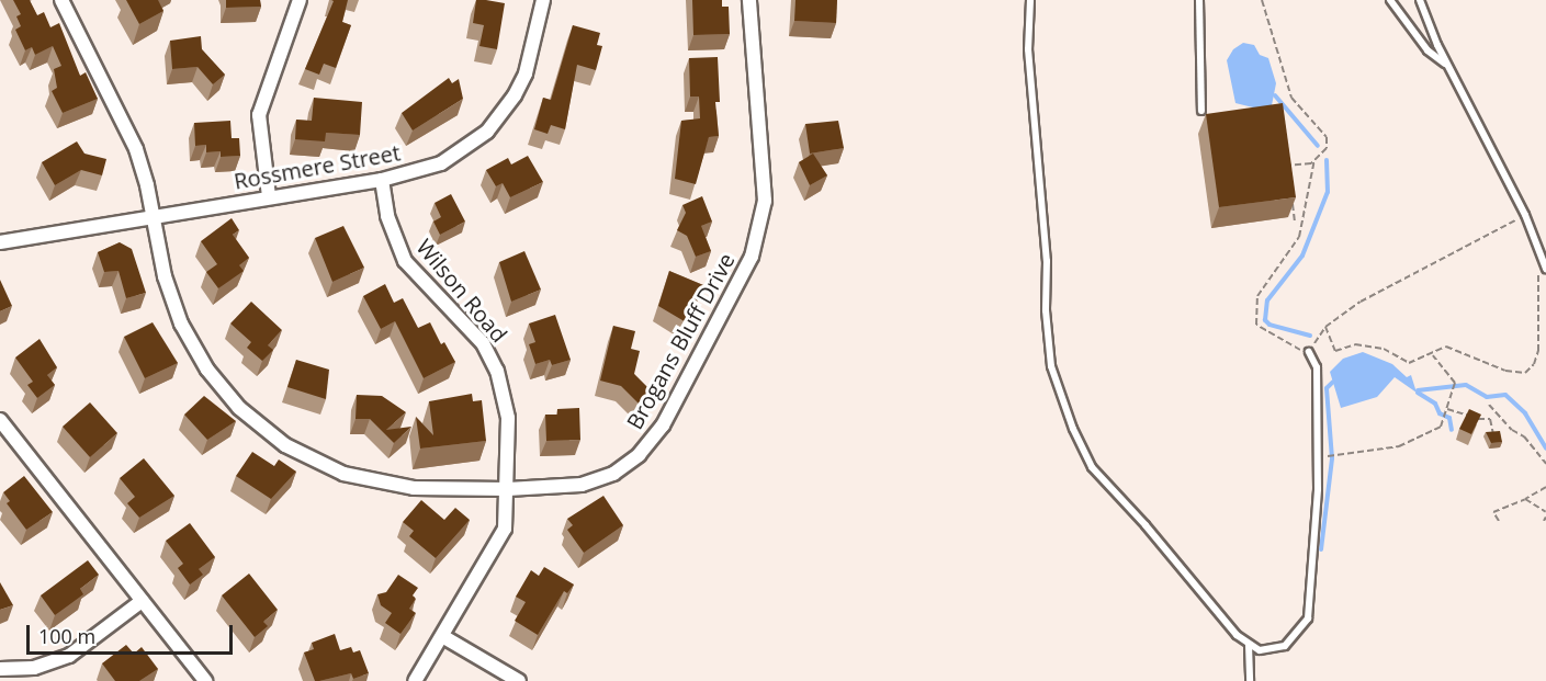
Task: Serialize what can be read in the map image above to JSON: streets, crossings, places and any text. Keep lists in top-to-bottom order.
{
  "streets": {
    "street": ["Rossmere Street", "Wilson Road", "Brogans Bluff Drive"]
  },
  "crossings": [
    ["Rossmere Street", "Wilson Road"],
    ["Rossmere Street", "Brogans Bluff Drive"],
    ["Wilson Road", "Brogans Bluff Drive"]
  ],
  "scale_bar": "100 m"
}
